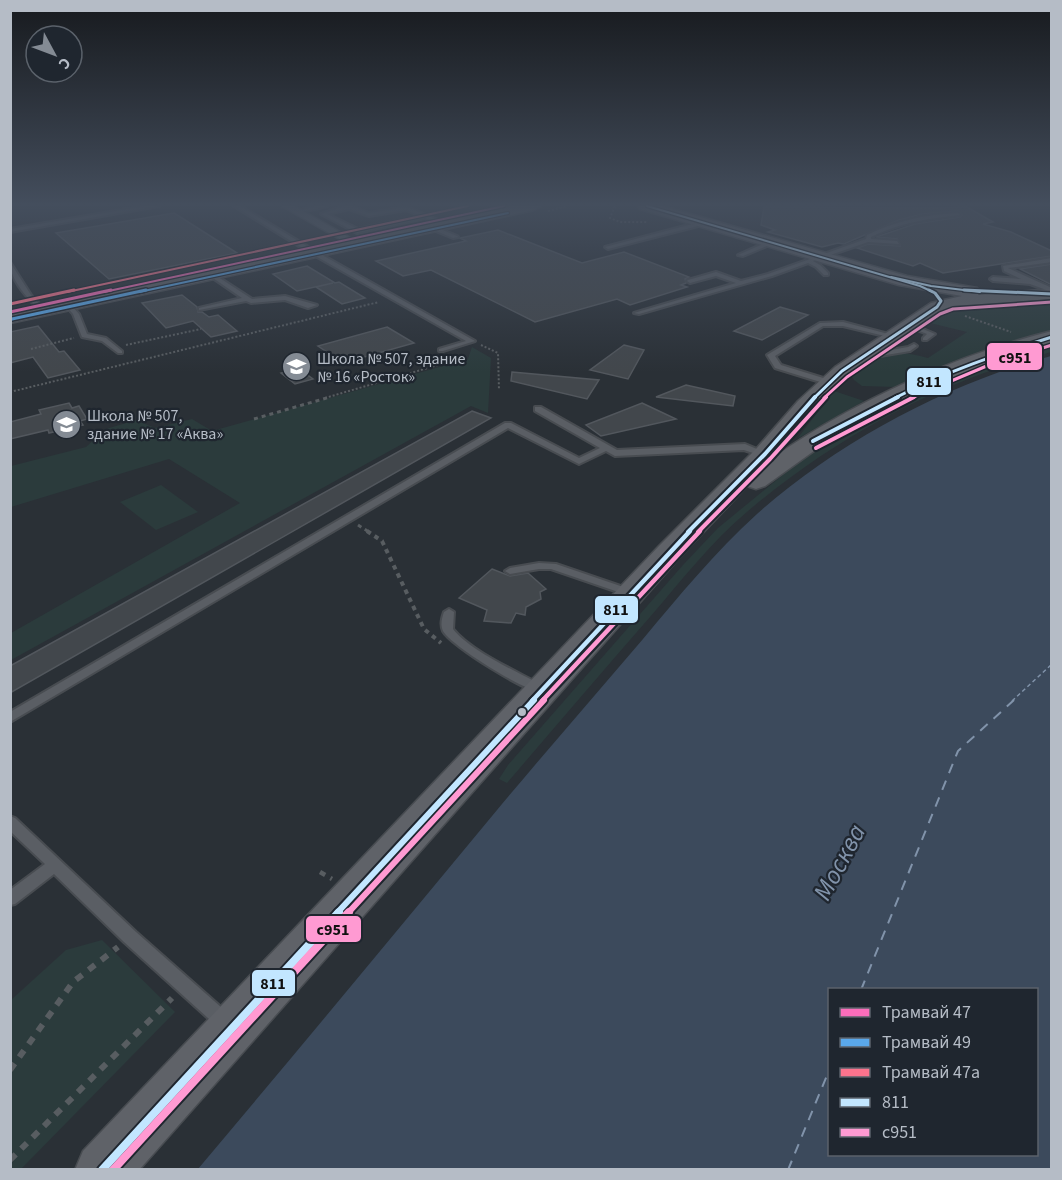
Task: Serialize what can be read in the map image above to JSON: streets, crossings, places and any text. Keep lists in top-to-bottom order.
{
  "water": ["Москва"],
  "places": {
    "school or university": ["Школа № 507, здание № 16 «Росток»", "Школа № 507, здание № 17 «Аква»"]
  },
  "lines": [
    "tram line 47",
    "tram line 49",
    "tram line 47а",
    "transit line 811",
    "transit line с951"
  ],
  "legend": [
    "Трамвай 47",
    "Трамвай 49",
    "Трамвай 47а",
    "811",
    "с951"
  ],
  "north": "bottom right"
}
